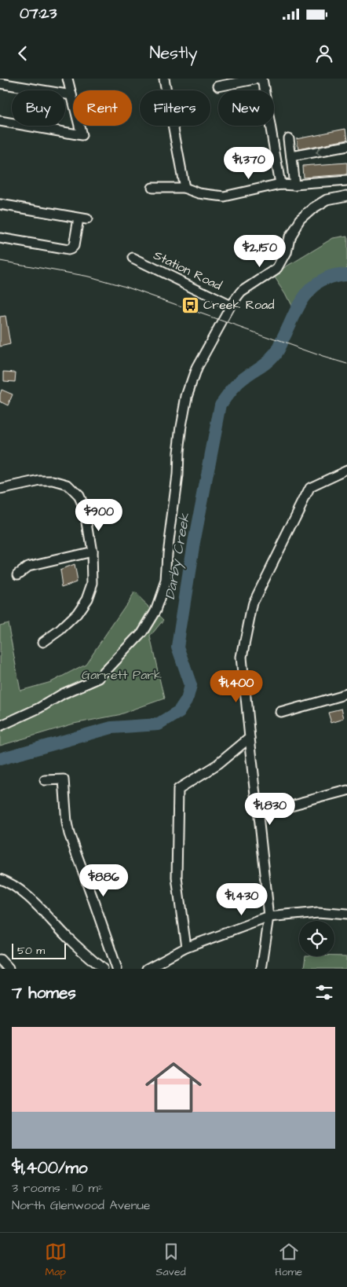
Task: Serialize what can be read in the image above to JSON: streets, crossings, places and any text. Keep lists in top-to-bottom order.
{
  "streets": {
    "street": ["Station Road"]
  },
  "water": ["Darby Creek"],
  "parks": ["Garrett Park"],
  "places": {
    "bus stop": ["Creek Road"]
  },
  "scale_bar": "50 m",
  "page": {
    "status": "07:23",
    "header": "Nestly",
    "chip": [
      "Buy",
      "Rent",
      "Filters",
      "New"
    ],
    "price": [
      "$1,370",
      "$2,150",
      "$900",
      "$1,400",
      "$1,830",
      "$886",
      "$1,430"
    ],
    "scale": "50 m",
    "heading": "7 homes",
    "list": [
      {
        "name": "$1,400/mo",
        "note": "3 rooms · 110 m² · North Glenwood Avenue"
      }
    ],
    "tabs": ["Map", "Saved", "Home"]
  }
}
